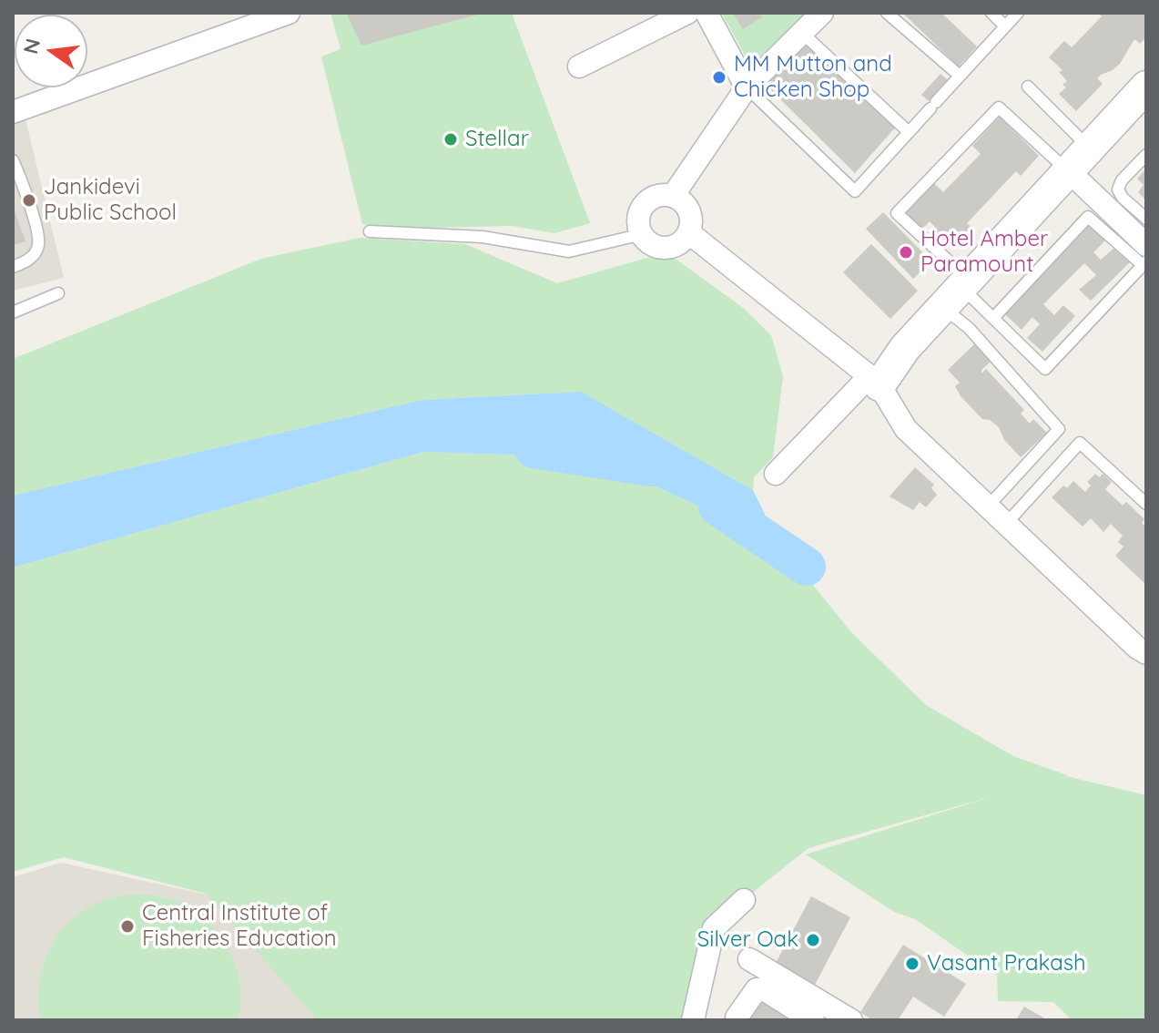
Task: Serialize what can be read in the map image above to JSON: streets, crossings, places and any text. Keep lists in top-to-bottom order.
{
  "places": [
    "MM Mutton and Chicken Shop",
    "Stellar",
    "Jankidevi Public School",
    "Hotel Amber Paramount",
    "Central Institute of Fisheries Education",
    "Silver Oak",
    "Vasant Prakash"
  ],
  "north": "left"
}
